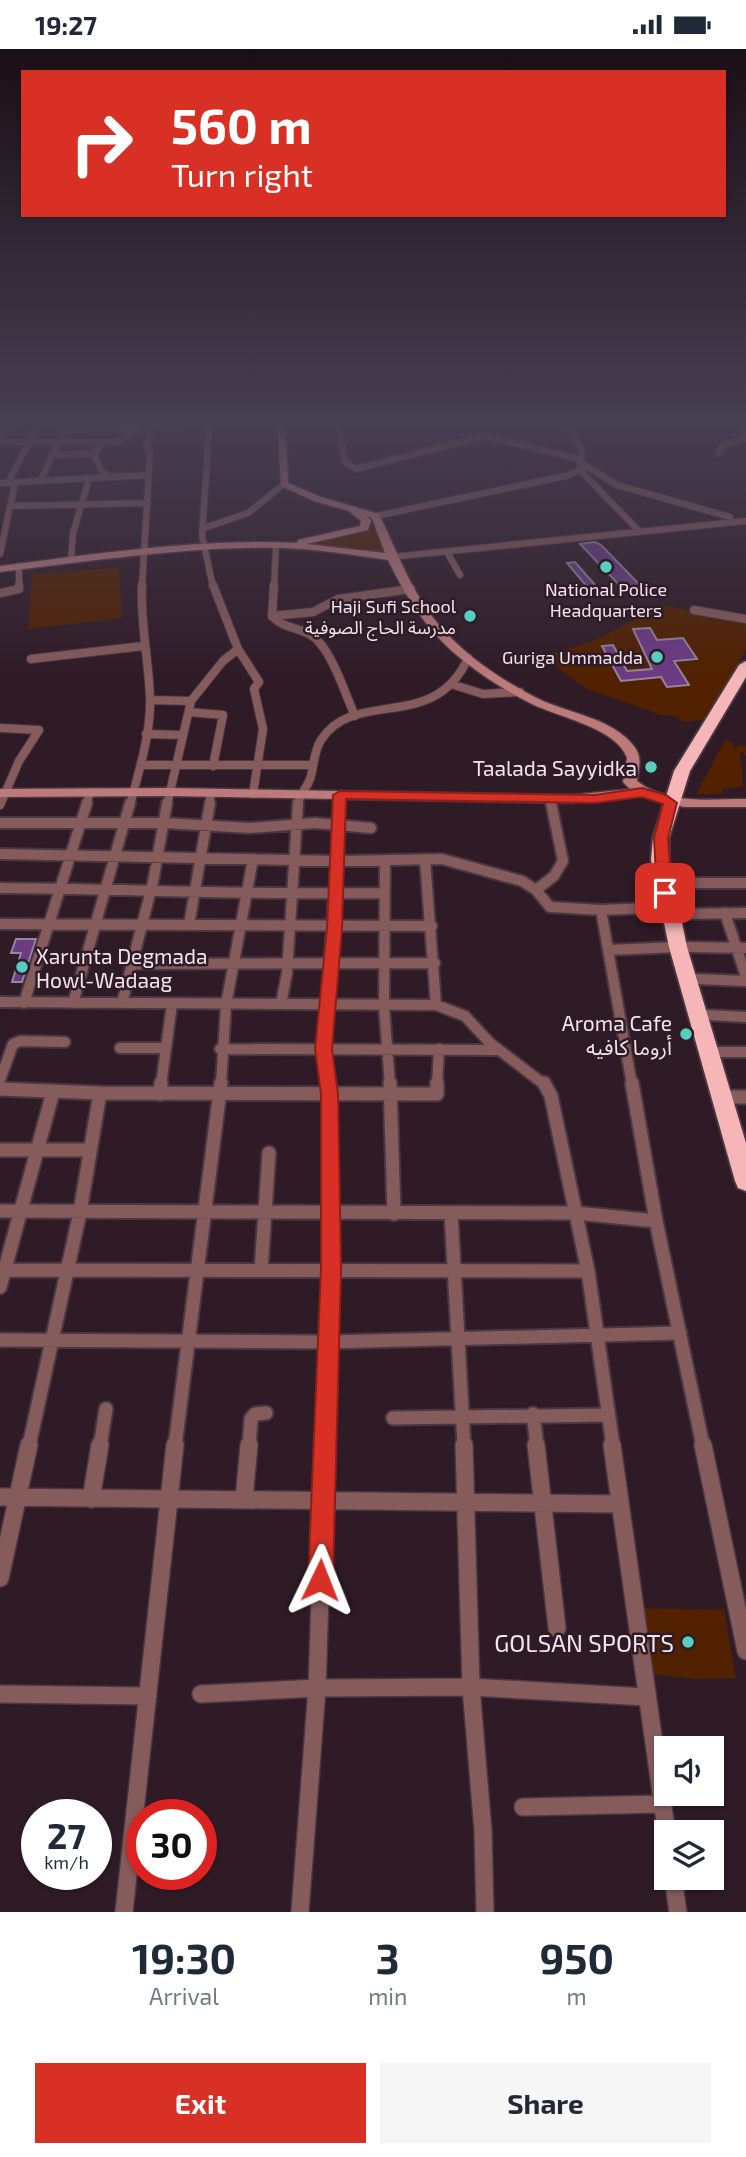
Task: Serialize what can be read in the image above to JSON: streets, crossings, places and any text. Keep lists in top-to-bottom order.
{
  "places": [
    "National Police Headquarters",
    "Haji Sufi School مدرسة الحاج الصوفية",
    "Guriga Ummadda",
    "Taalada Sayyidka",
    "Xarunta Degmada Howl-Wadaag",
    "Aroma Cafe أروما كافيه",
    "GOLSAN SPORTS"
  ],
  "page": {
    "status": "19:27",
    "turn": ["560 m", "Turn right"],
    "speed": "27 km/h",
    "limit": "30",
    "eta": [
      "19:30",
      "Arrival",
      "3",
      "min",
      "950",
      "m"
    ],
    "buttons": ["Exit", "Share"]
  }
}
